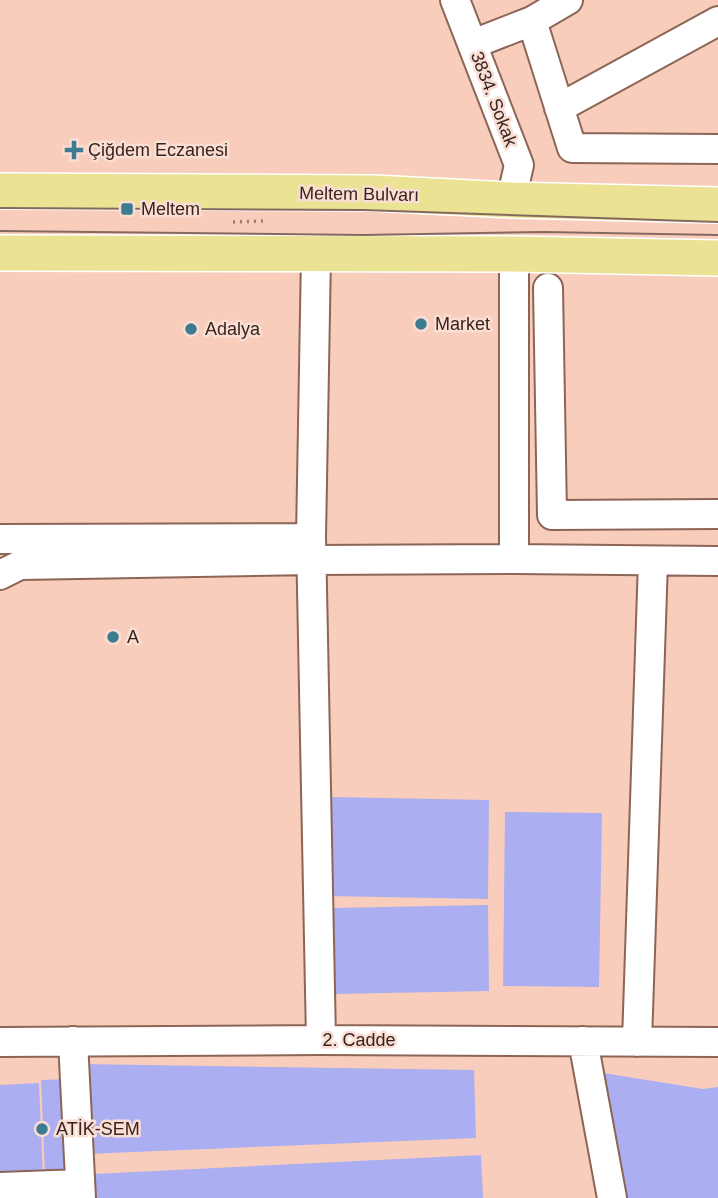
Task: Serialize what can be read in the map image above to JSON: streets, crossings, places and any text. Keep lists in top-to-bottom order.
{
  "streets": {
    "main road": ["Meltem Bulvarı"],
    "street": ["3834. Sokak", "2. Cadde"]
  },
  "crossings": [
    ["3834. Sokak", "Meltem Bulvarı"]
  ],
  "places": {
    "health": ["Çiğdem Eczanesi"],
    "transit": ["Meltem"],
    "other": [
      "Market",
      "Adalya",
      "A",
      "ATİK-SEM"
    ]
  }
}
